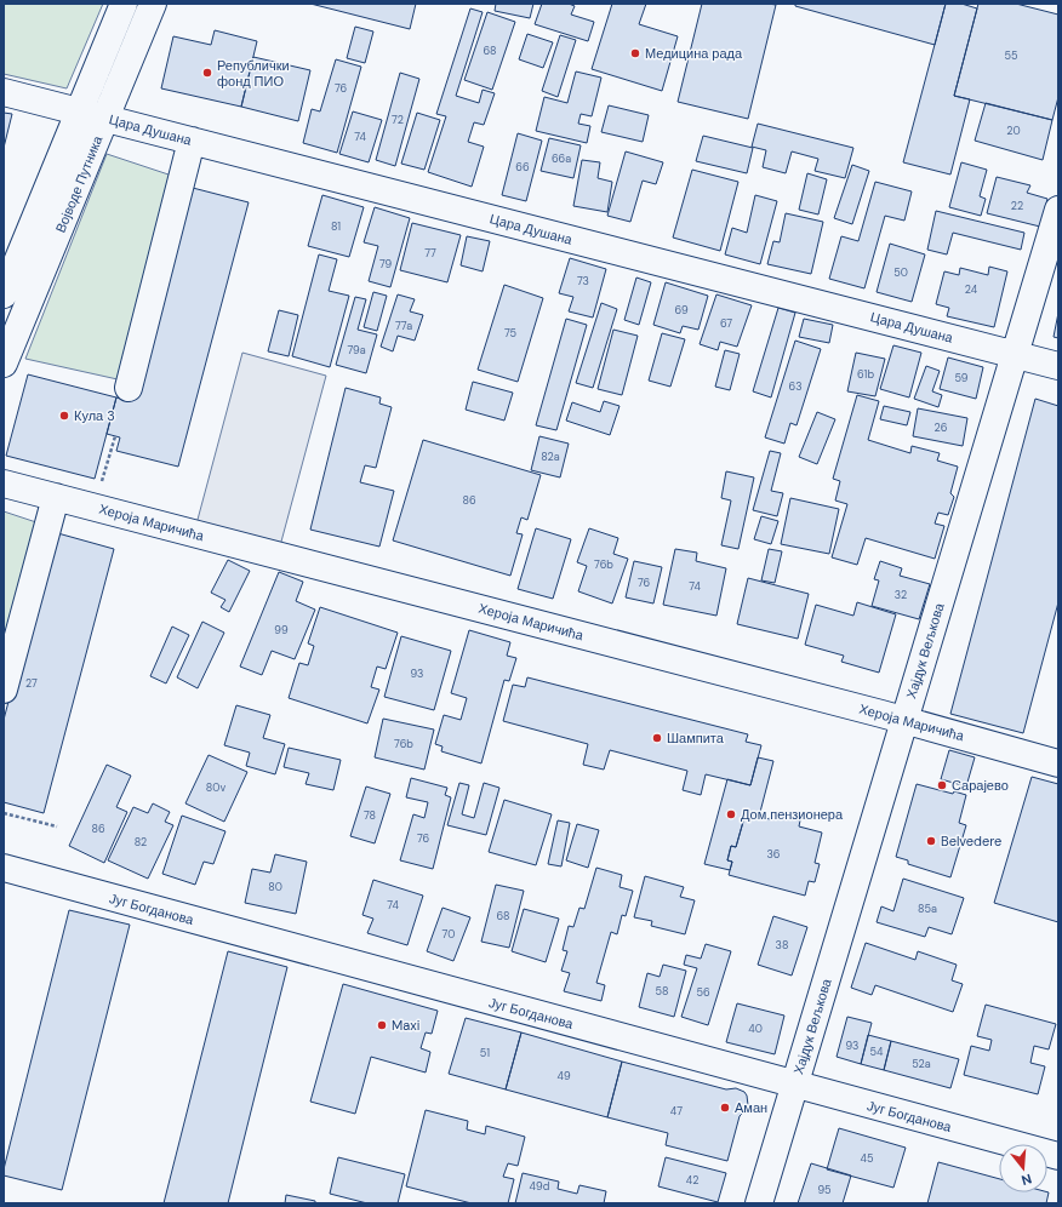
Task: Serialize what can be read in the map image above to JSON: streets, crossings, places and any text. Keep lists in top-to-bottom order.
{
  "streets": {
    "street": [
      "Цара Душана",
      "Војводе Путника",
      "Хероја Маричића",
      "Хајдук Вељкова",
      "Југ Богданова"
    ]
  },
  "crossings": [
    ["Цара Душана", "Војводе Путника"],
    ["Цара Душана", "Хајдук Вељкова"],
    ["Хероја Маричића", "Хајдук Вељкова"],
    ["Хајдук Вељкова", "Југ Богданова"]
  ],
  "places": [
    "Медицина рада",
    "Републички фонд ПИО",
    "Кула 3",
    "Шампита",
    "Сарајево",
    "Дом пензионера",
    "Belvedere",
    "Maxi",
    "Аман"
  ],
  "house_numbers": [
    "68",
    "55",
    "76",
    "72",
    "20",
    "74",
    "66a",
    "66",
    "22",
    "81",
    "77",
    "79",
    "50",
    "73",
    "24",
    "69",
    "67",
    "77a",
    "75",
    "79a",
    "61b",
    "59",
    "63",
    "26",
    "82a",
    "86",
    "76b",
    "76",
    "74",
    "32",
    "99",
    "93",
    "27",
    "76b",
    "80v",
    "78",
    "86",
    "76",
    "82",
    "36",
    "80",
    "74",
    "85a",
    "68",
    "70",
    "38",
    "58",
    "56",
    "40",
    "93",
    "54",
    "51",
    "52a",
    "49",
    "47",
    "45",
    "42",
    "49d",
    "95"
  ],
  "north": "bottom"
}
